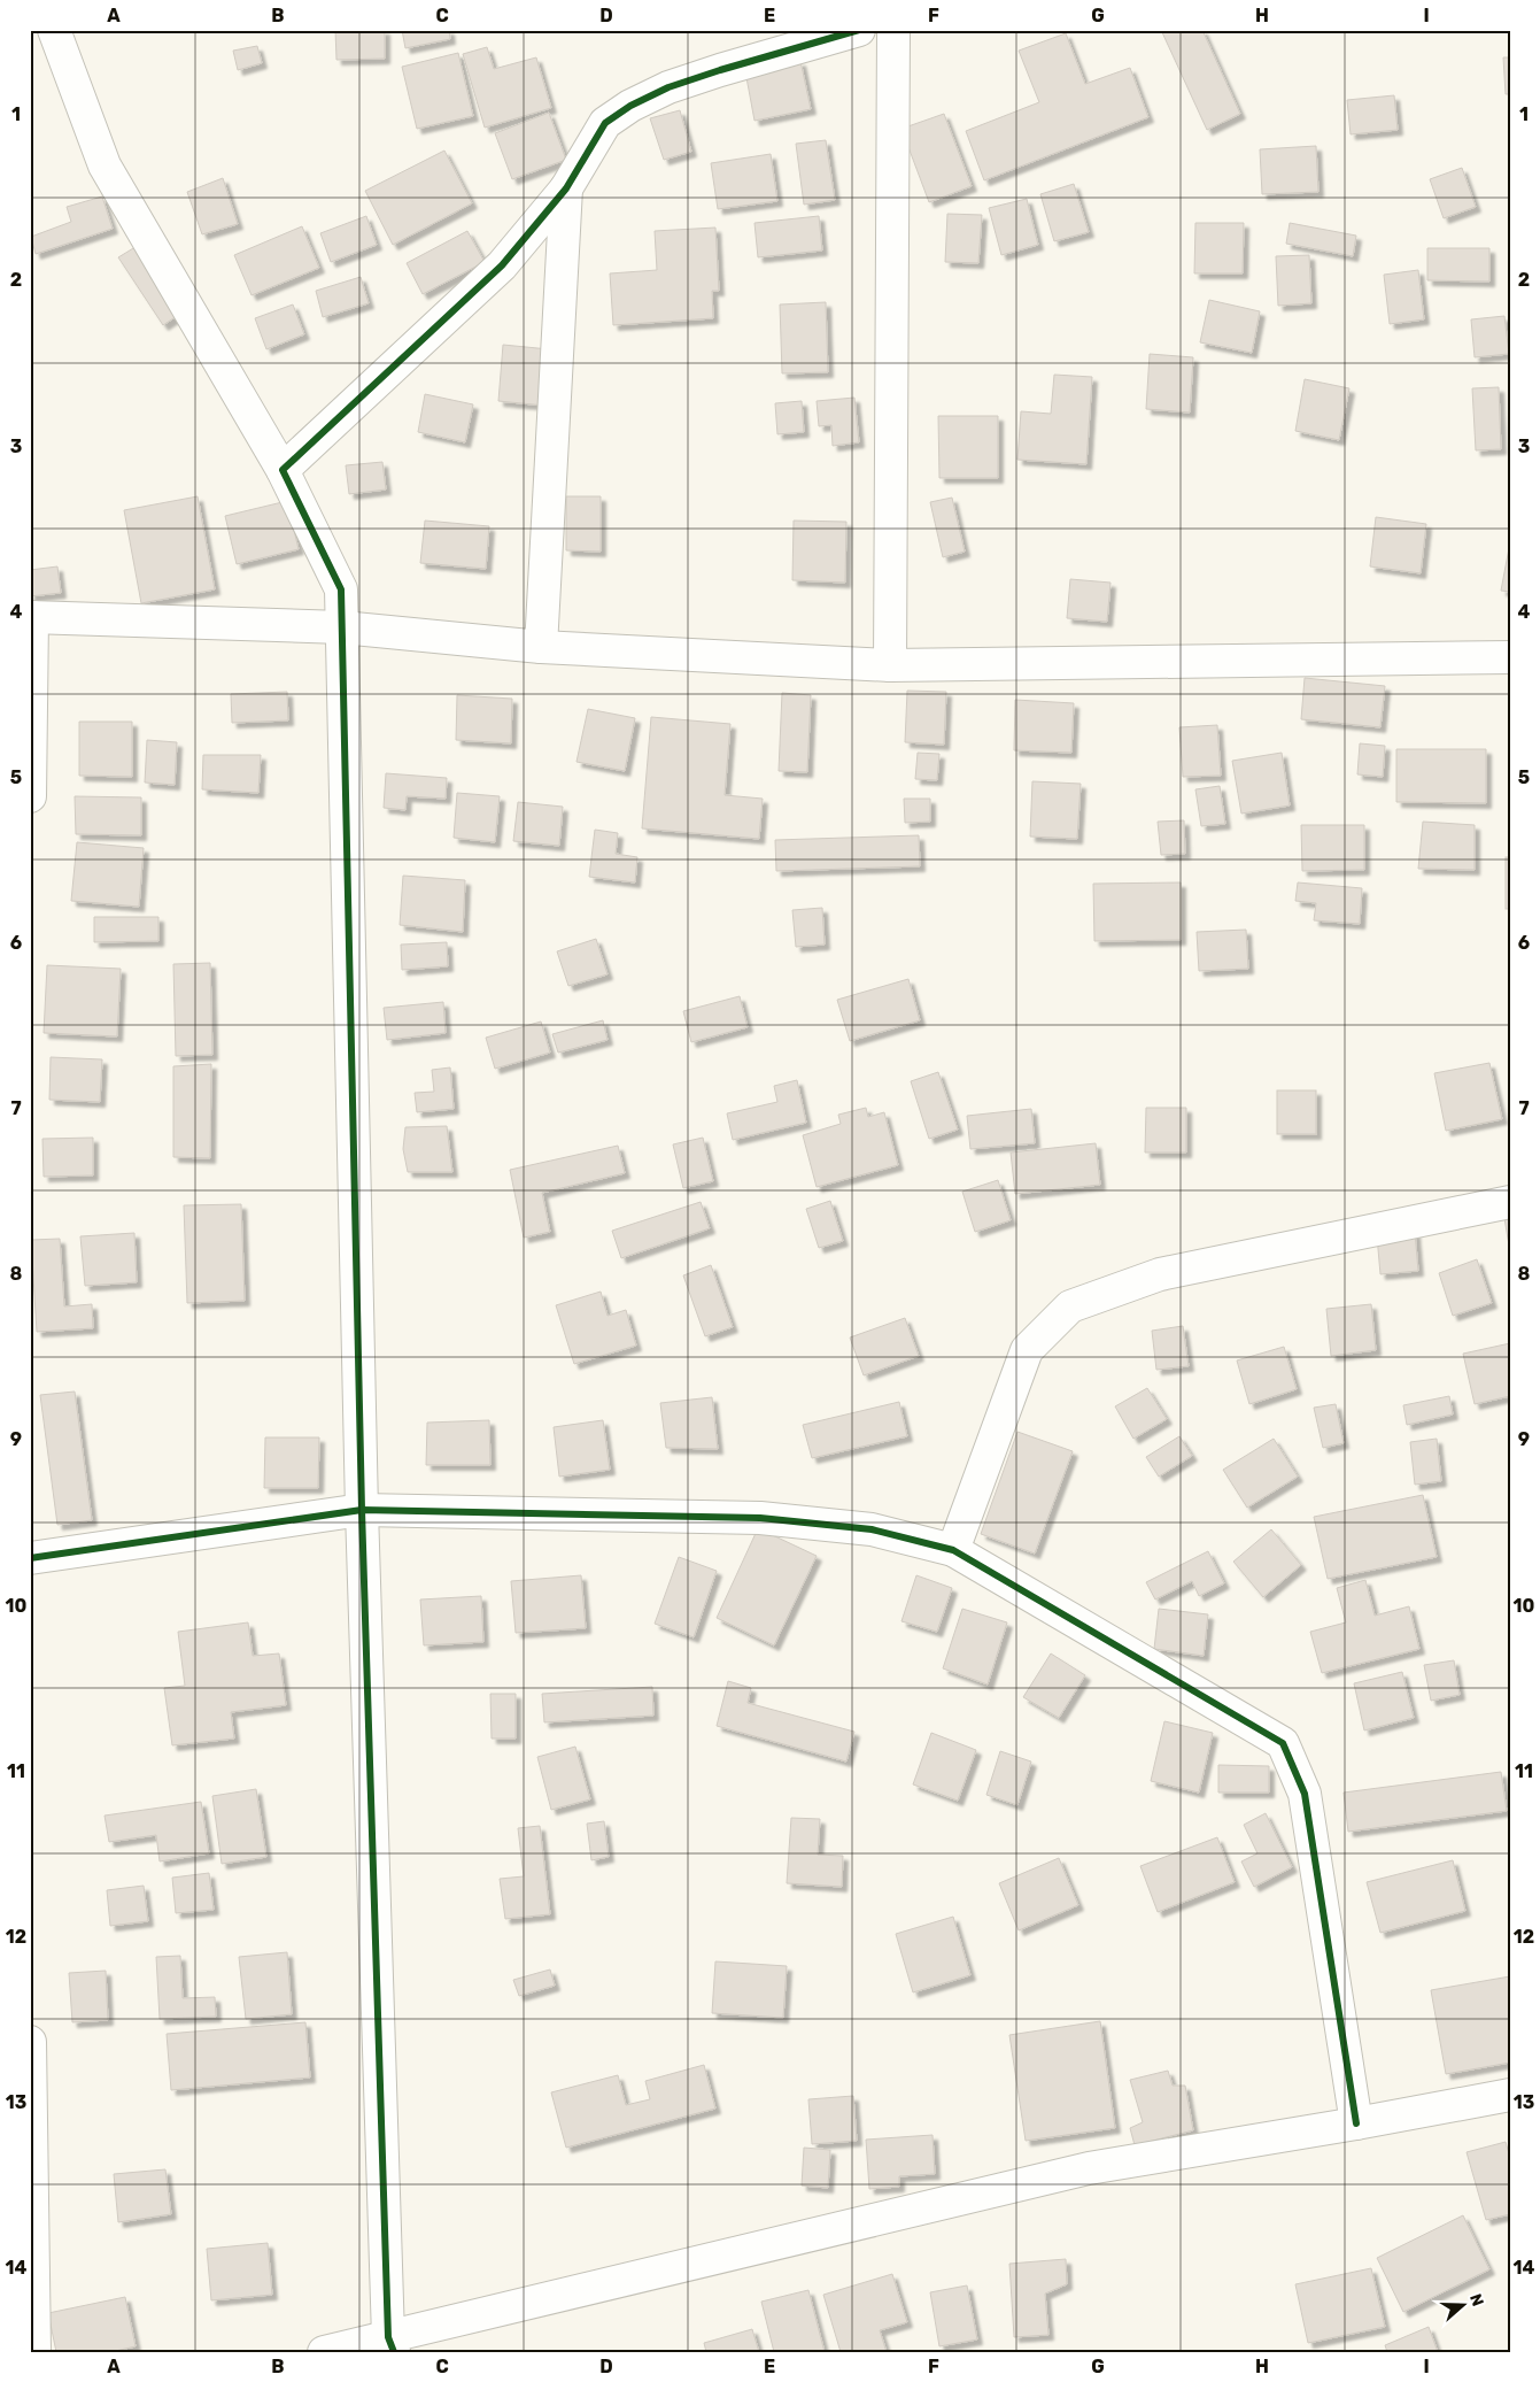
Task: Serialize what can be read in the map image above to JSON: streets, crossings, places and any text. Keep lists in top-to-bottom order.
{
  "north": "right",
  "grid": {
    "columns": [
      "A",
      "B",
      "C",
      "D",
      "E",
      "F",
      "G",
      "H",
      "I"
    ],
    "rows": [
      "1",
      "2",
      "3",
      "4",
      "5",
      "6",
      "7",
      "8",
      "9",
      "10",
      "11",
      "12",
      "13",
      "14"
    ]
  }
}
